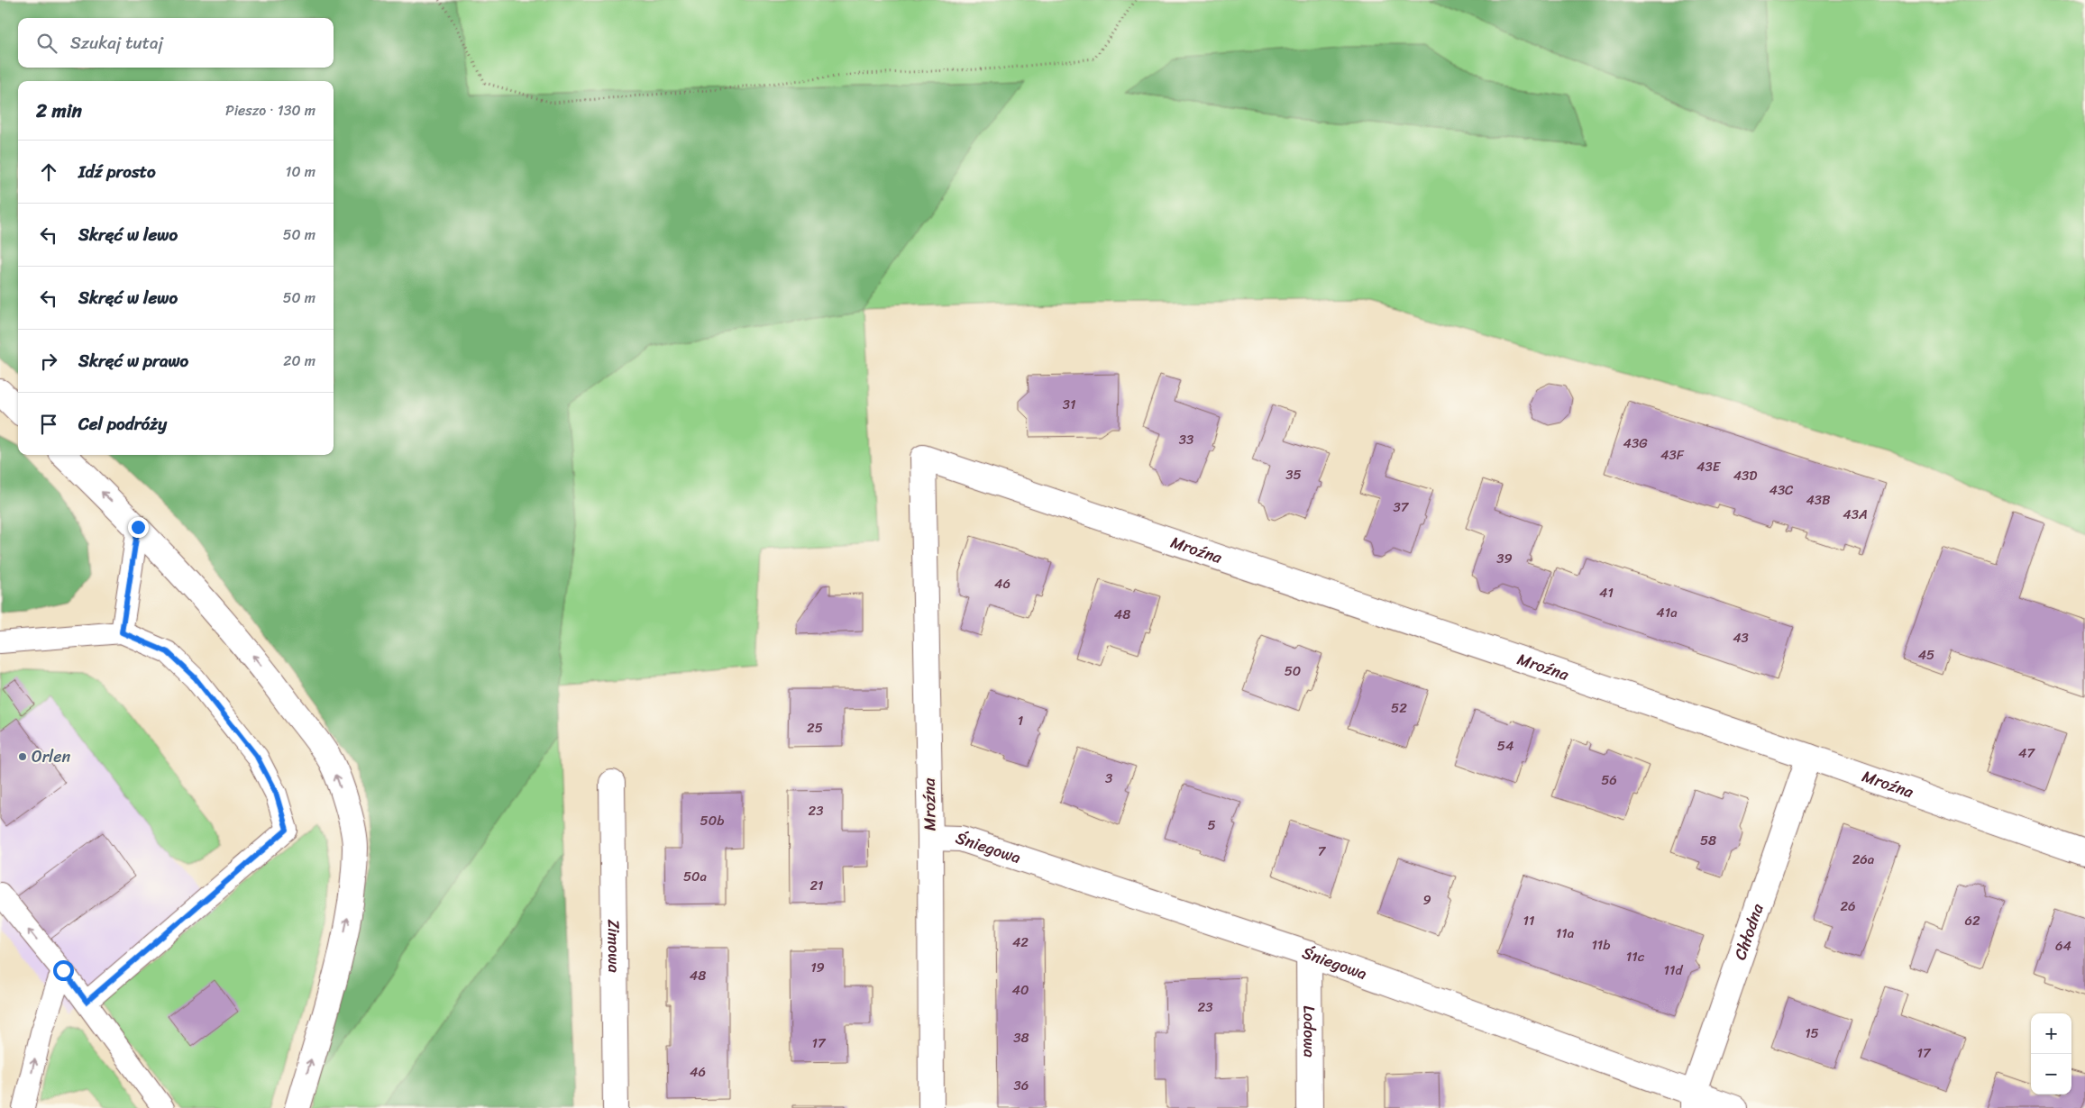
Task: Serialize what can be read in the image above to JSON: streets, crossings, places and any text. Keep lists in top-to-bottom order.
{
  "streets": {
    "street": [
      "Mroźna",
      "Śniegowa",
      "Chłodna",
      "Zimowa",
      "Lodowa"
    ]
  },
  "crossings": [
    ["Mroźna", "Śniegowa"],
    ["Mroźna", "Chłodna"],
    ["Śniegowa", "Chłodna"],
    ["Śniegowa", "Lodowa"]
  ],
  "places": ["Orlen"],
  "house_numbers": [
    "31",
    "33",
    "43G",
    "43F",
    "43E",
    "35",
    "43D",
    "43C",
    "43B",
    "37",
    "43A",
    "39",
    "46",
    "41",
    "41a",
    "48",
    "43",
    "45",
    "50",
    "52",
    "1",
    "25",
    "54",
    "47",
    "3",
    "56",
    "23",
    "50b",
    "5",
    "58",
    "7",
    "26a",
    "50a",
    "21",
    "9",
    "26",
    "11",
    "62",
    "11a",
    "42",
    "11b",
    "64",
    "11c",
    "19",
    "11d",
    "48",
    "40",
    "23",
    "15",
    "38",
    "17",
    "17",
    "46",
    "36"
  ],
  "page": {
    "search": "Szukaj tutaj",
    "heading": ["2 min", "Pieszo · 130 m"],
    "list": [
      ["Idź prosto", "10 m"],
      ["Skręć w lewo", "50 m"],
      ["Skręć w lewo", "50 m"],
      ["Skręć w prawo", "20 m"],
      "Cel podróży"
    ],
    "map_buttons": ["+", "−"]
  }
}
